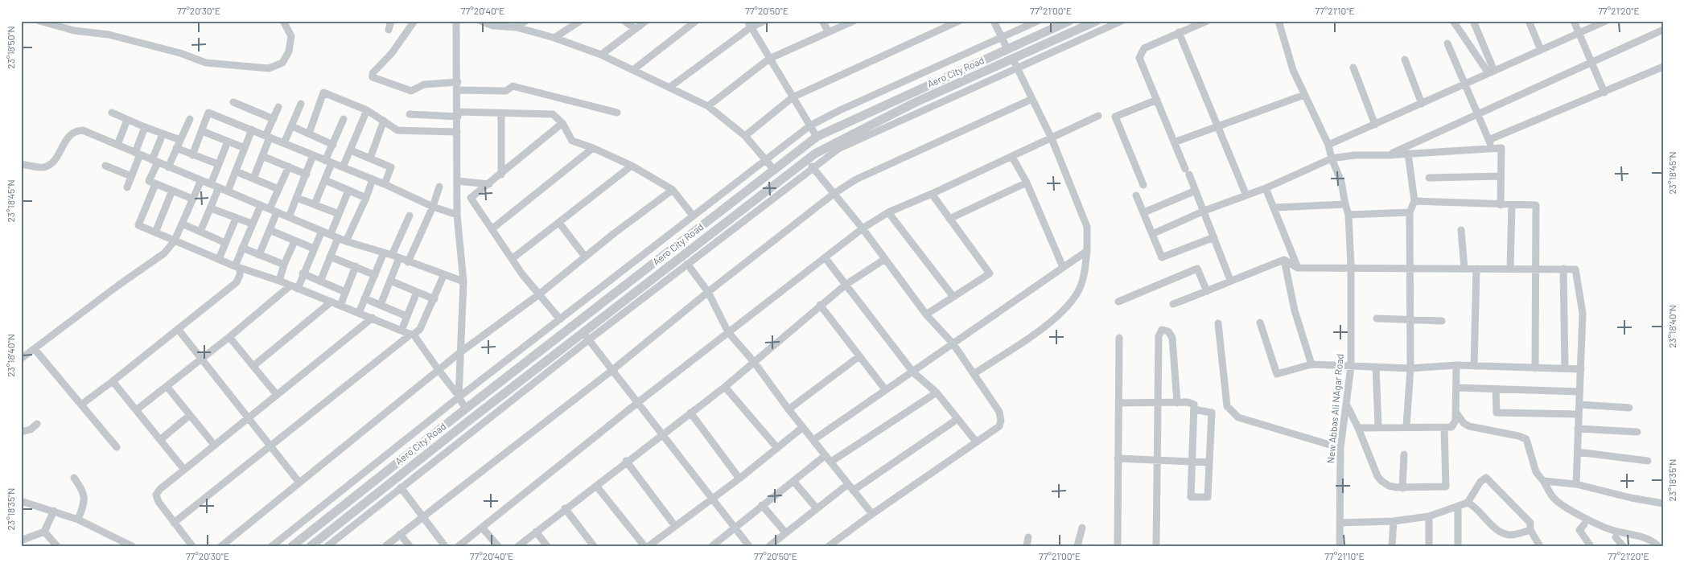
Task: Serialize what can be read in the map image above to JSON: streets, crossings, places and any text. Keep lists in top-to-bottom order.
{
  "streets": {
    "street": ["Aero City Road", "New Abbas Ali NAgar Road"]
  },
  "coordinates": [
    "77°20'30\"E",
    "77°20'40\"E",
    "77°20'50\"E",
    "77°21'00\"E",
    "77°21'10\"E",
    "77°21'20\"E",
    "23°18'50\"N",
    "23°18'45\"N",
    "23°18'40\"N",
    "23°18'35\"N"
  ]
}
